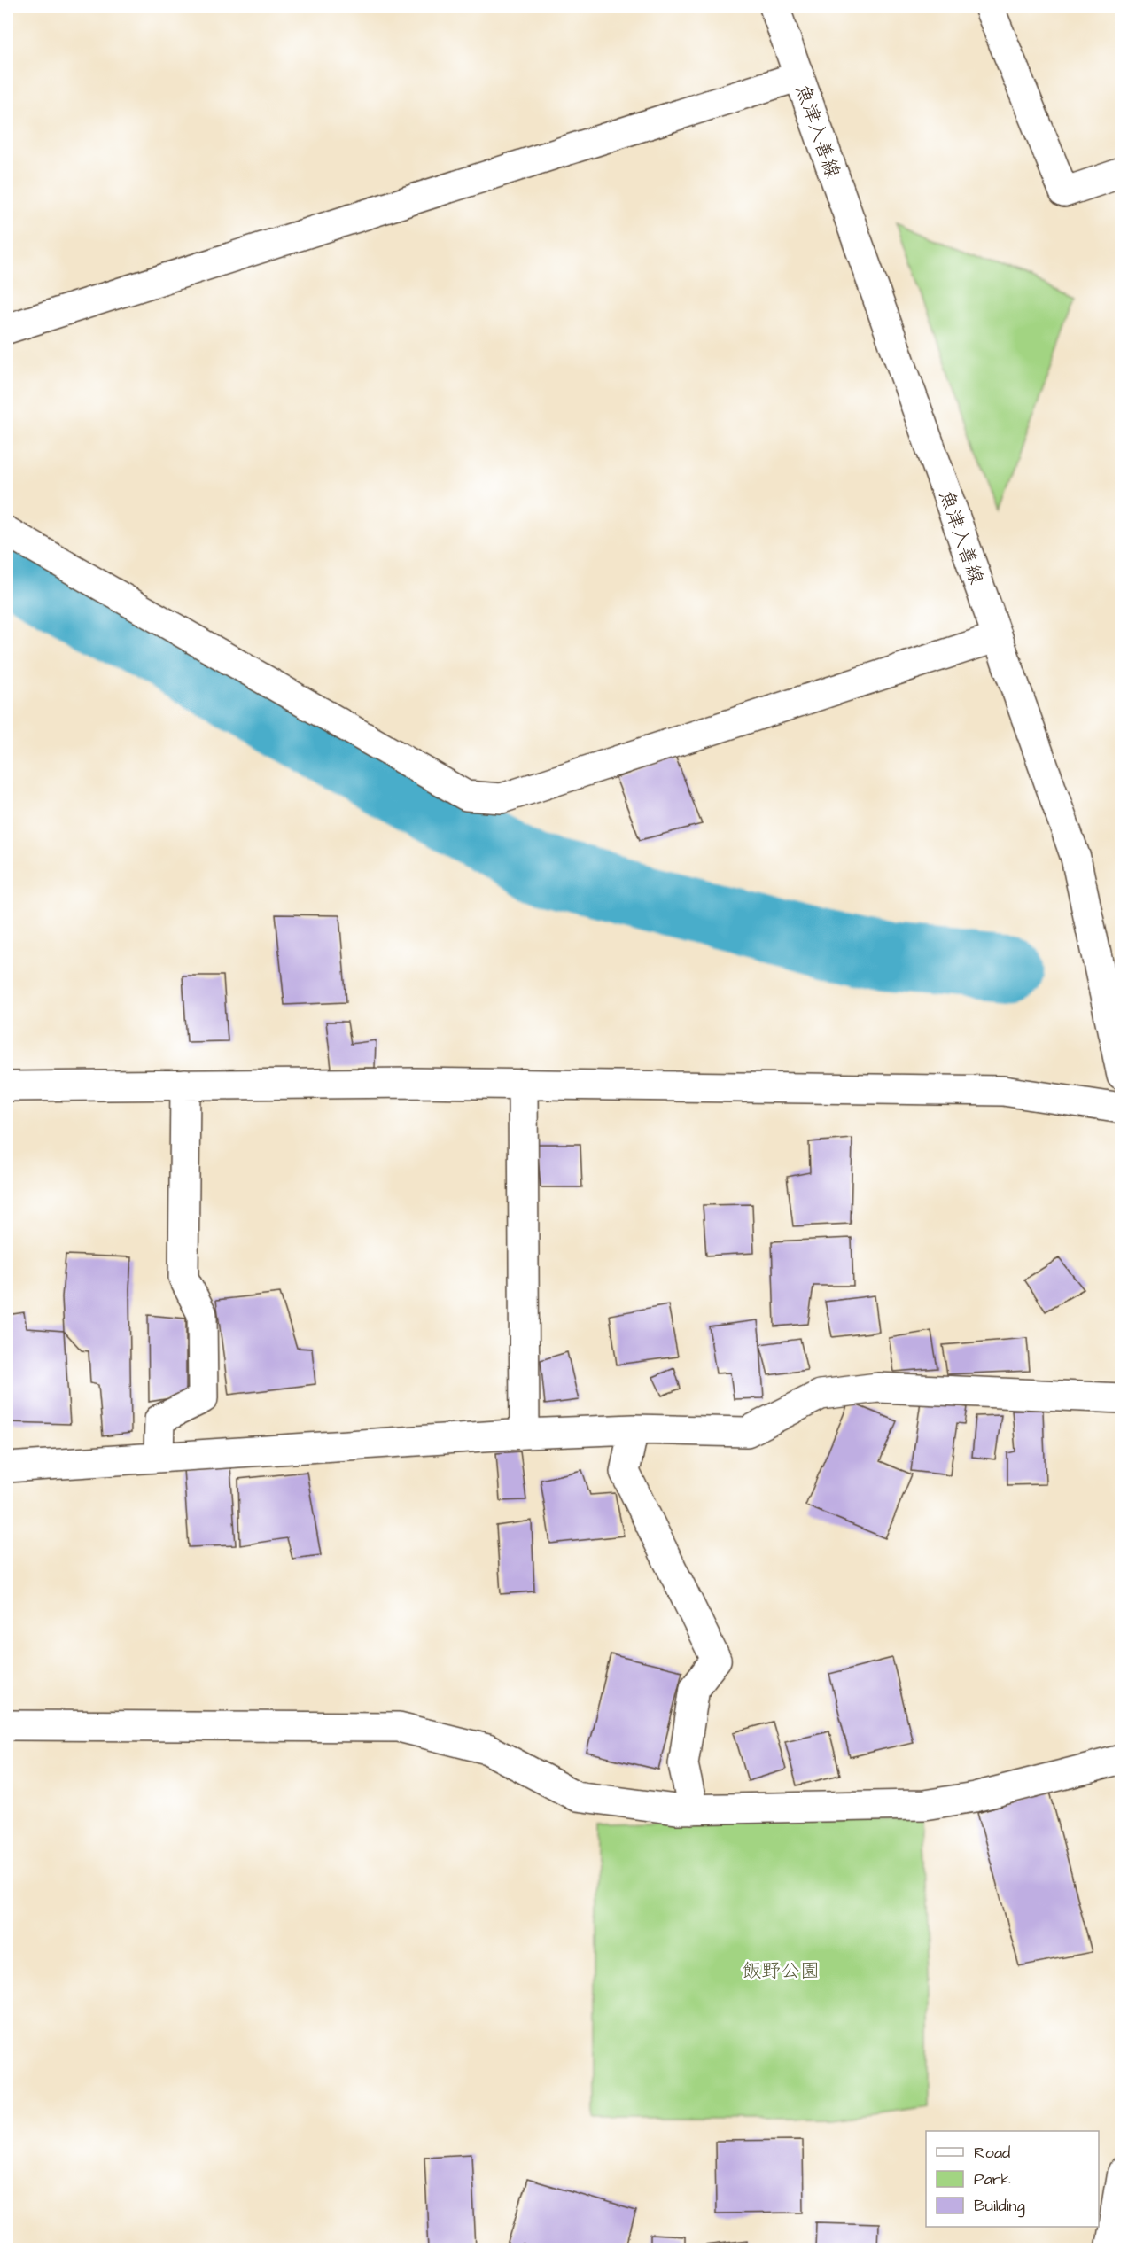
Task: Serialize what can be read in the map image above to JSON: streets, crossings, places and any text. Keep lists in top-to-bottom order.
{
  "streets": {
    "street": ["魚津入善線"]
  },
  "parks": ["飯野公園"],
  "legend": ["Road", "Park", "Building"]
}
